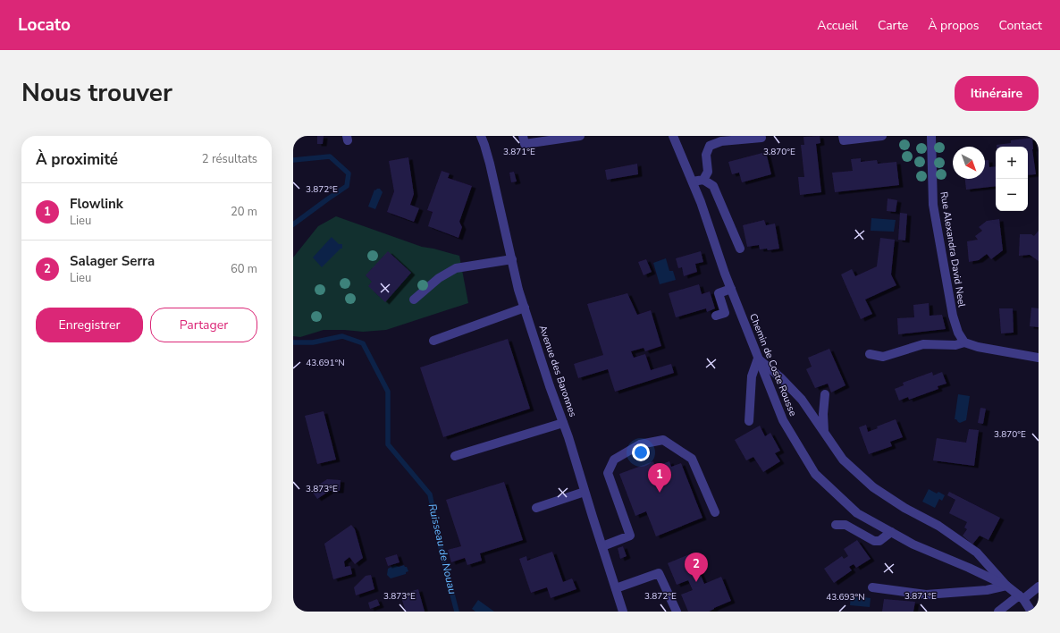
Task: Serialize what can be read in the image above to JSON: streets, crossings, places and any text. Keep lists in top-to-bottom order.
{
  "streets": {
    "street": ["Rue Alexandra David Neel", "Chemin de Coste Rousse", "Avenue des Baronnes"]
  },
  "water": ["Ruisseau de Nouau"],
  "north": "bottom right",
  "page": {
    "header": "Locato",
    "nav": [
      "Accueil",
      "Carte",
      "À propos",
      "Contact"
    ],
    "title": "Nous trouver",
    "buttons": [
      "Itinéraire",
      ["Enregistrer", "Partager"]
    ],
    "heading": ["À proximité", "2 résultats"],
    "map_buttons": ["+", "−"],
    "list": [
      {
        "mark": "1",
        "name": "Flowlink",
        "note": "Lieu",
        "value": "20 m"
      },
      {
        "mark": "2",
        "name": "Salager Serra",
        "note": "Lieu",
        "value": "60 m"
      }
    ],
    "pins": ["1", "2"]
  },
  "coordinates": [
    "3.871°E",
    "3.870°E",
    "3.872°E",
    "43.691°N",
    "3.873°E",
    "43.693°N"
  ]
}
